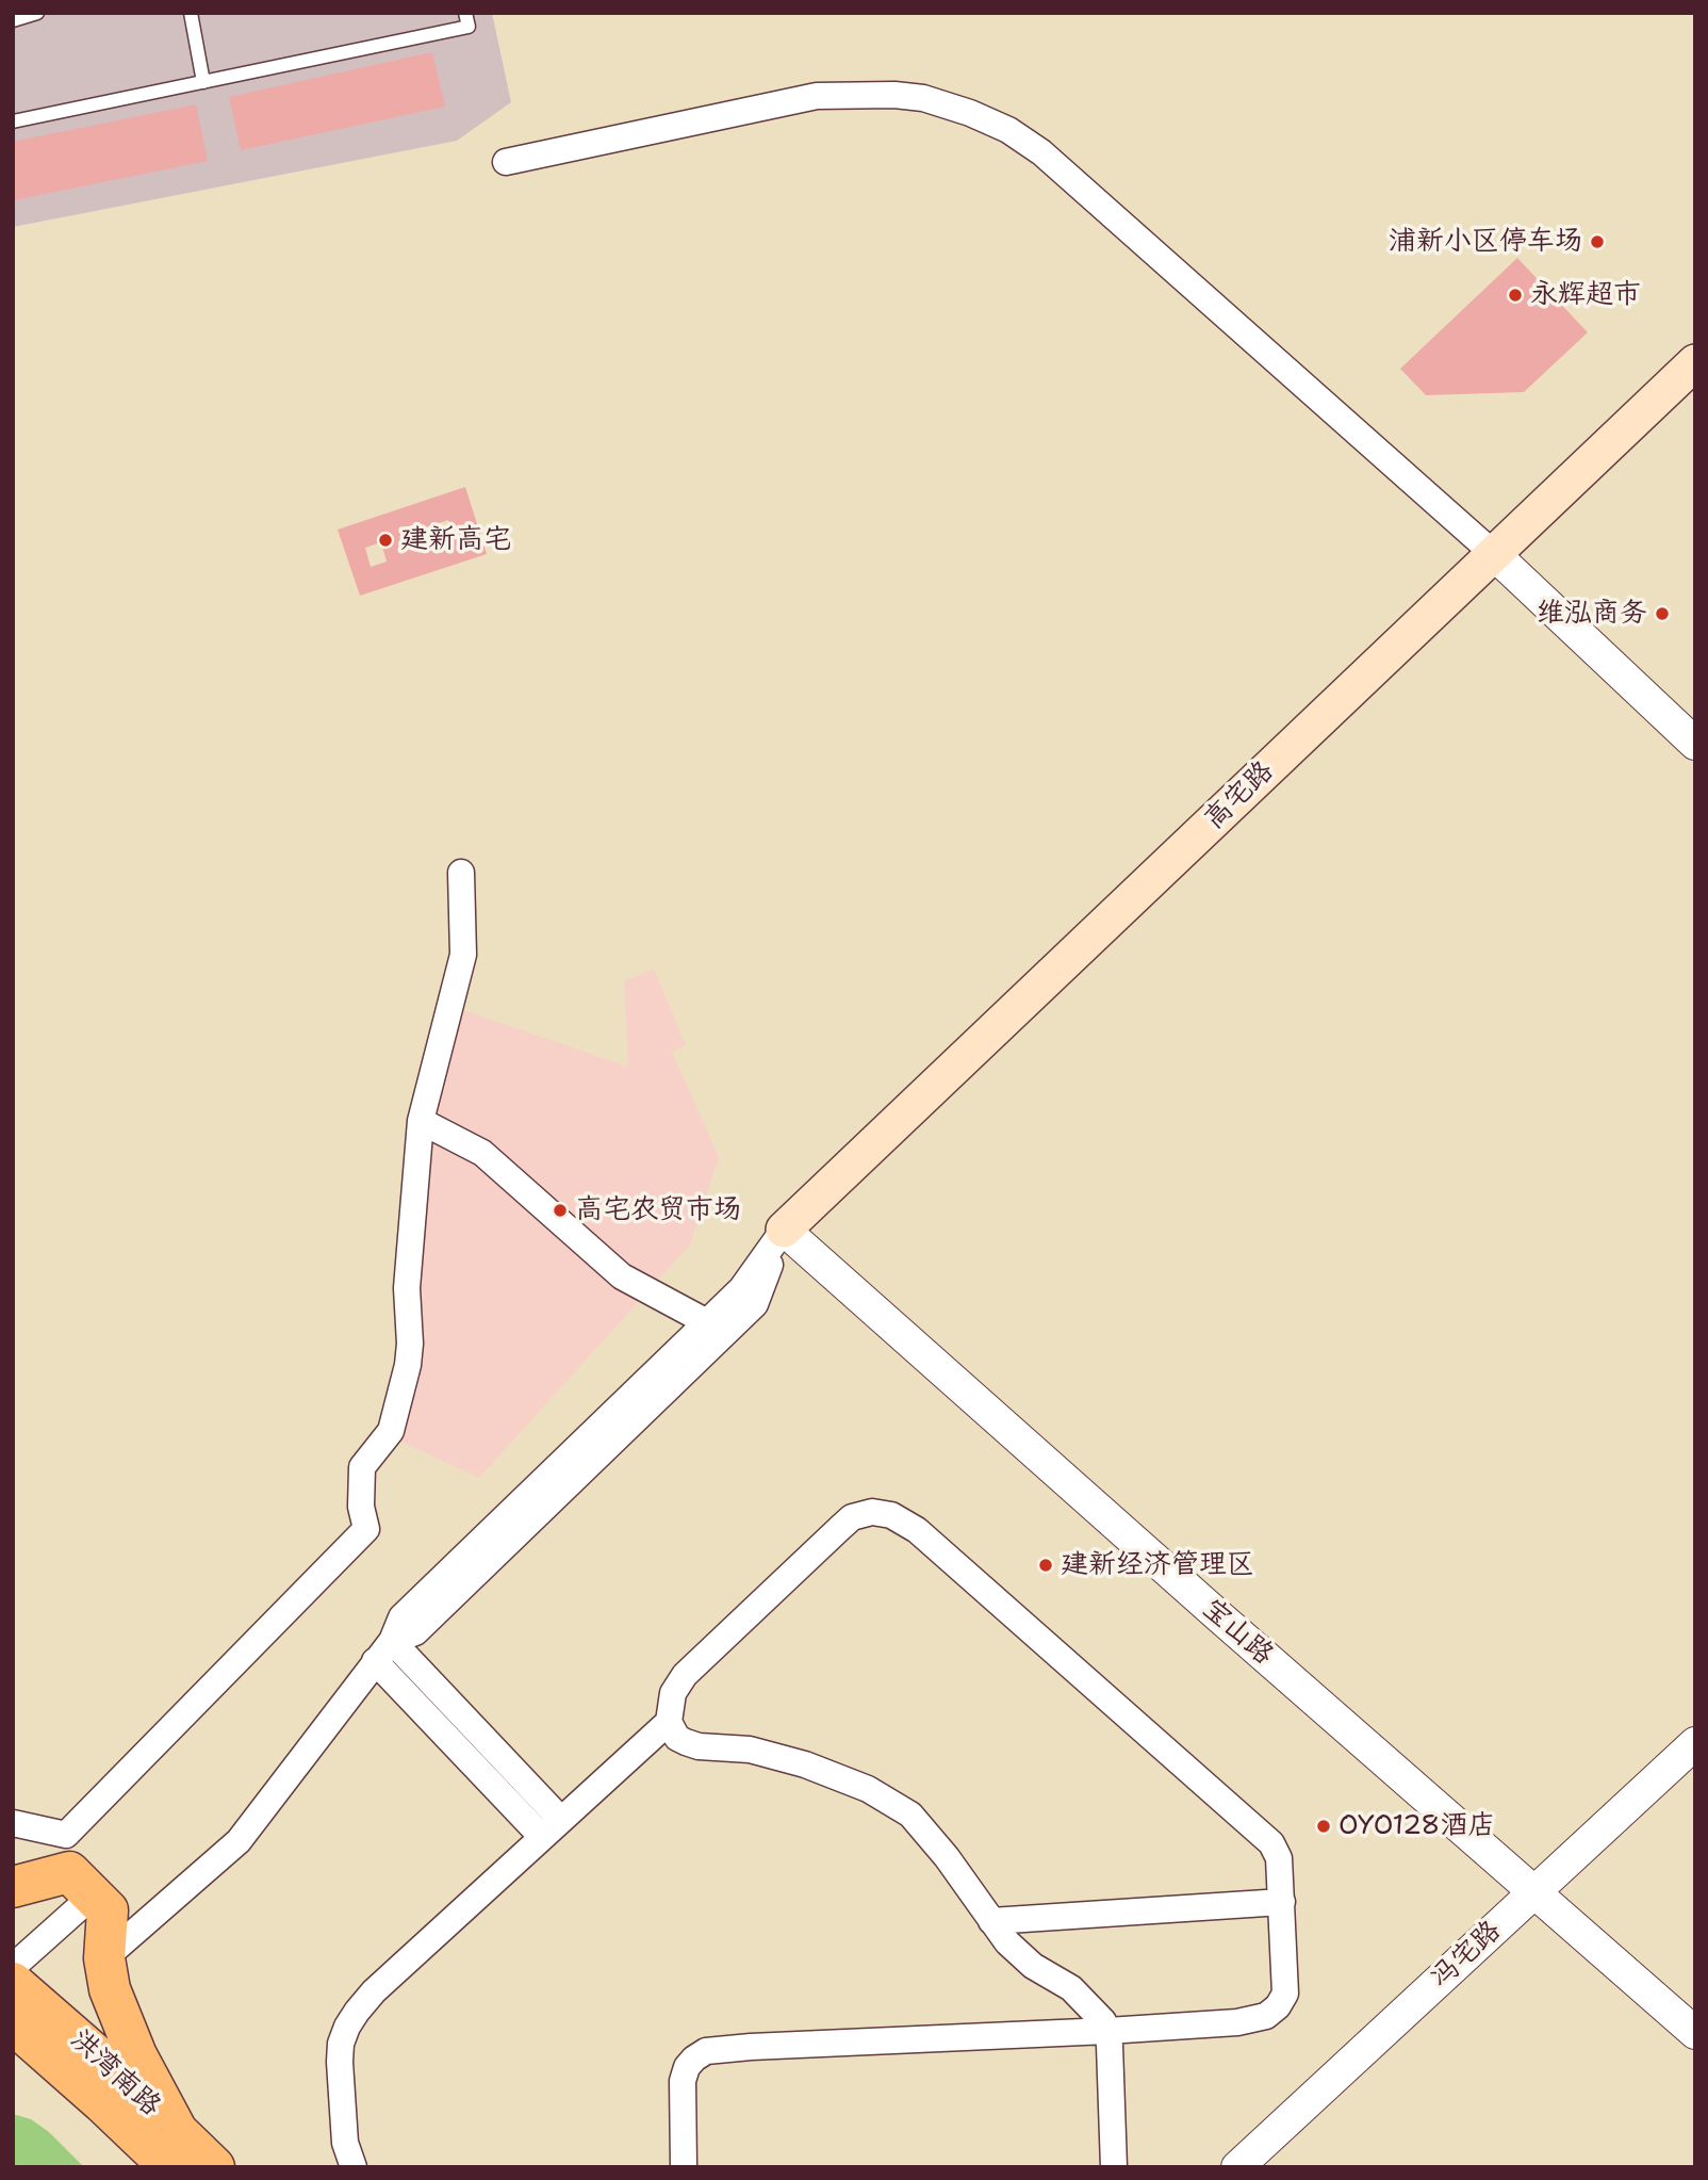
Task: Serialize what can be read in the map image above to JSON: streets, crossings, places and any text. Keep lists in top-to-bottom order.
{
  "streets": {
    "main road": ["高宅路", "洪湾南路"],
    "street": ["宝山路", "冯宅路"]
  },
  "crossings": [
    ["高宅路", "宝山路"],
    ["宝山路", "冯宅路"]
  ],
  "places": [
    "浦新小区停车场",
    "永辉超市",
    "建新高宅",
    "维泓商务",
    "高宅农贸市场",
    "建新经济管理区",
    "OYO128酒店"
  ]
}
